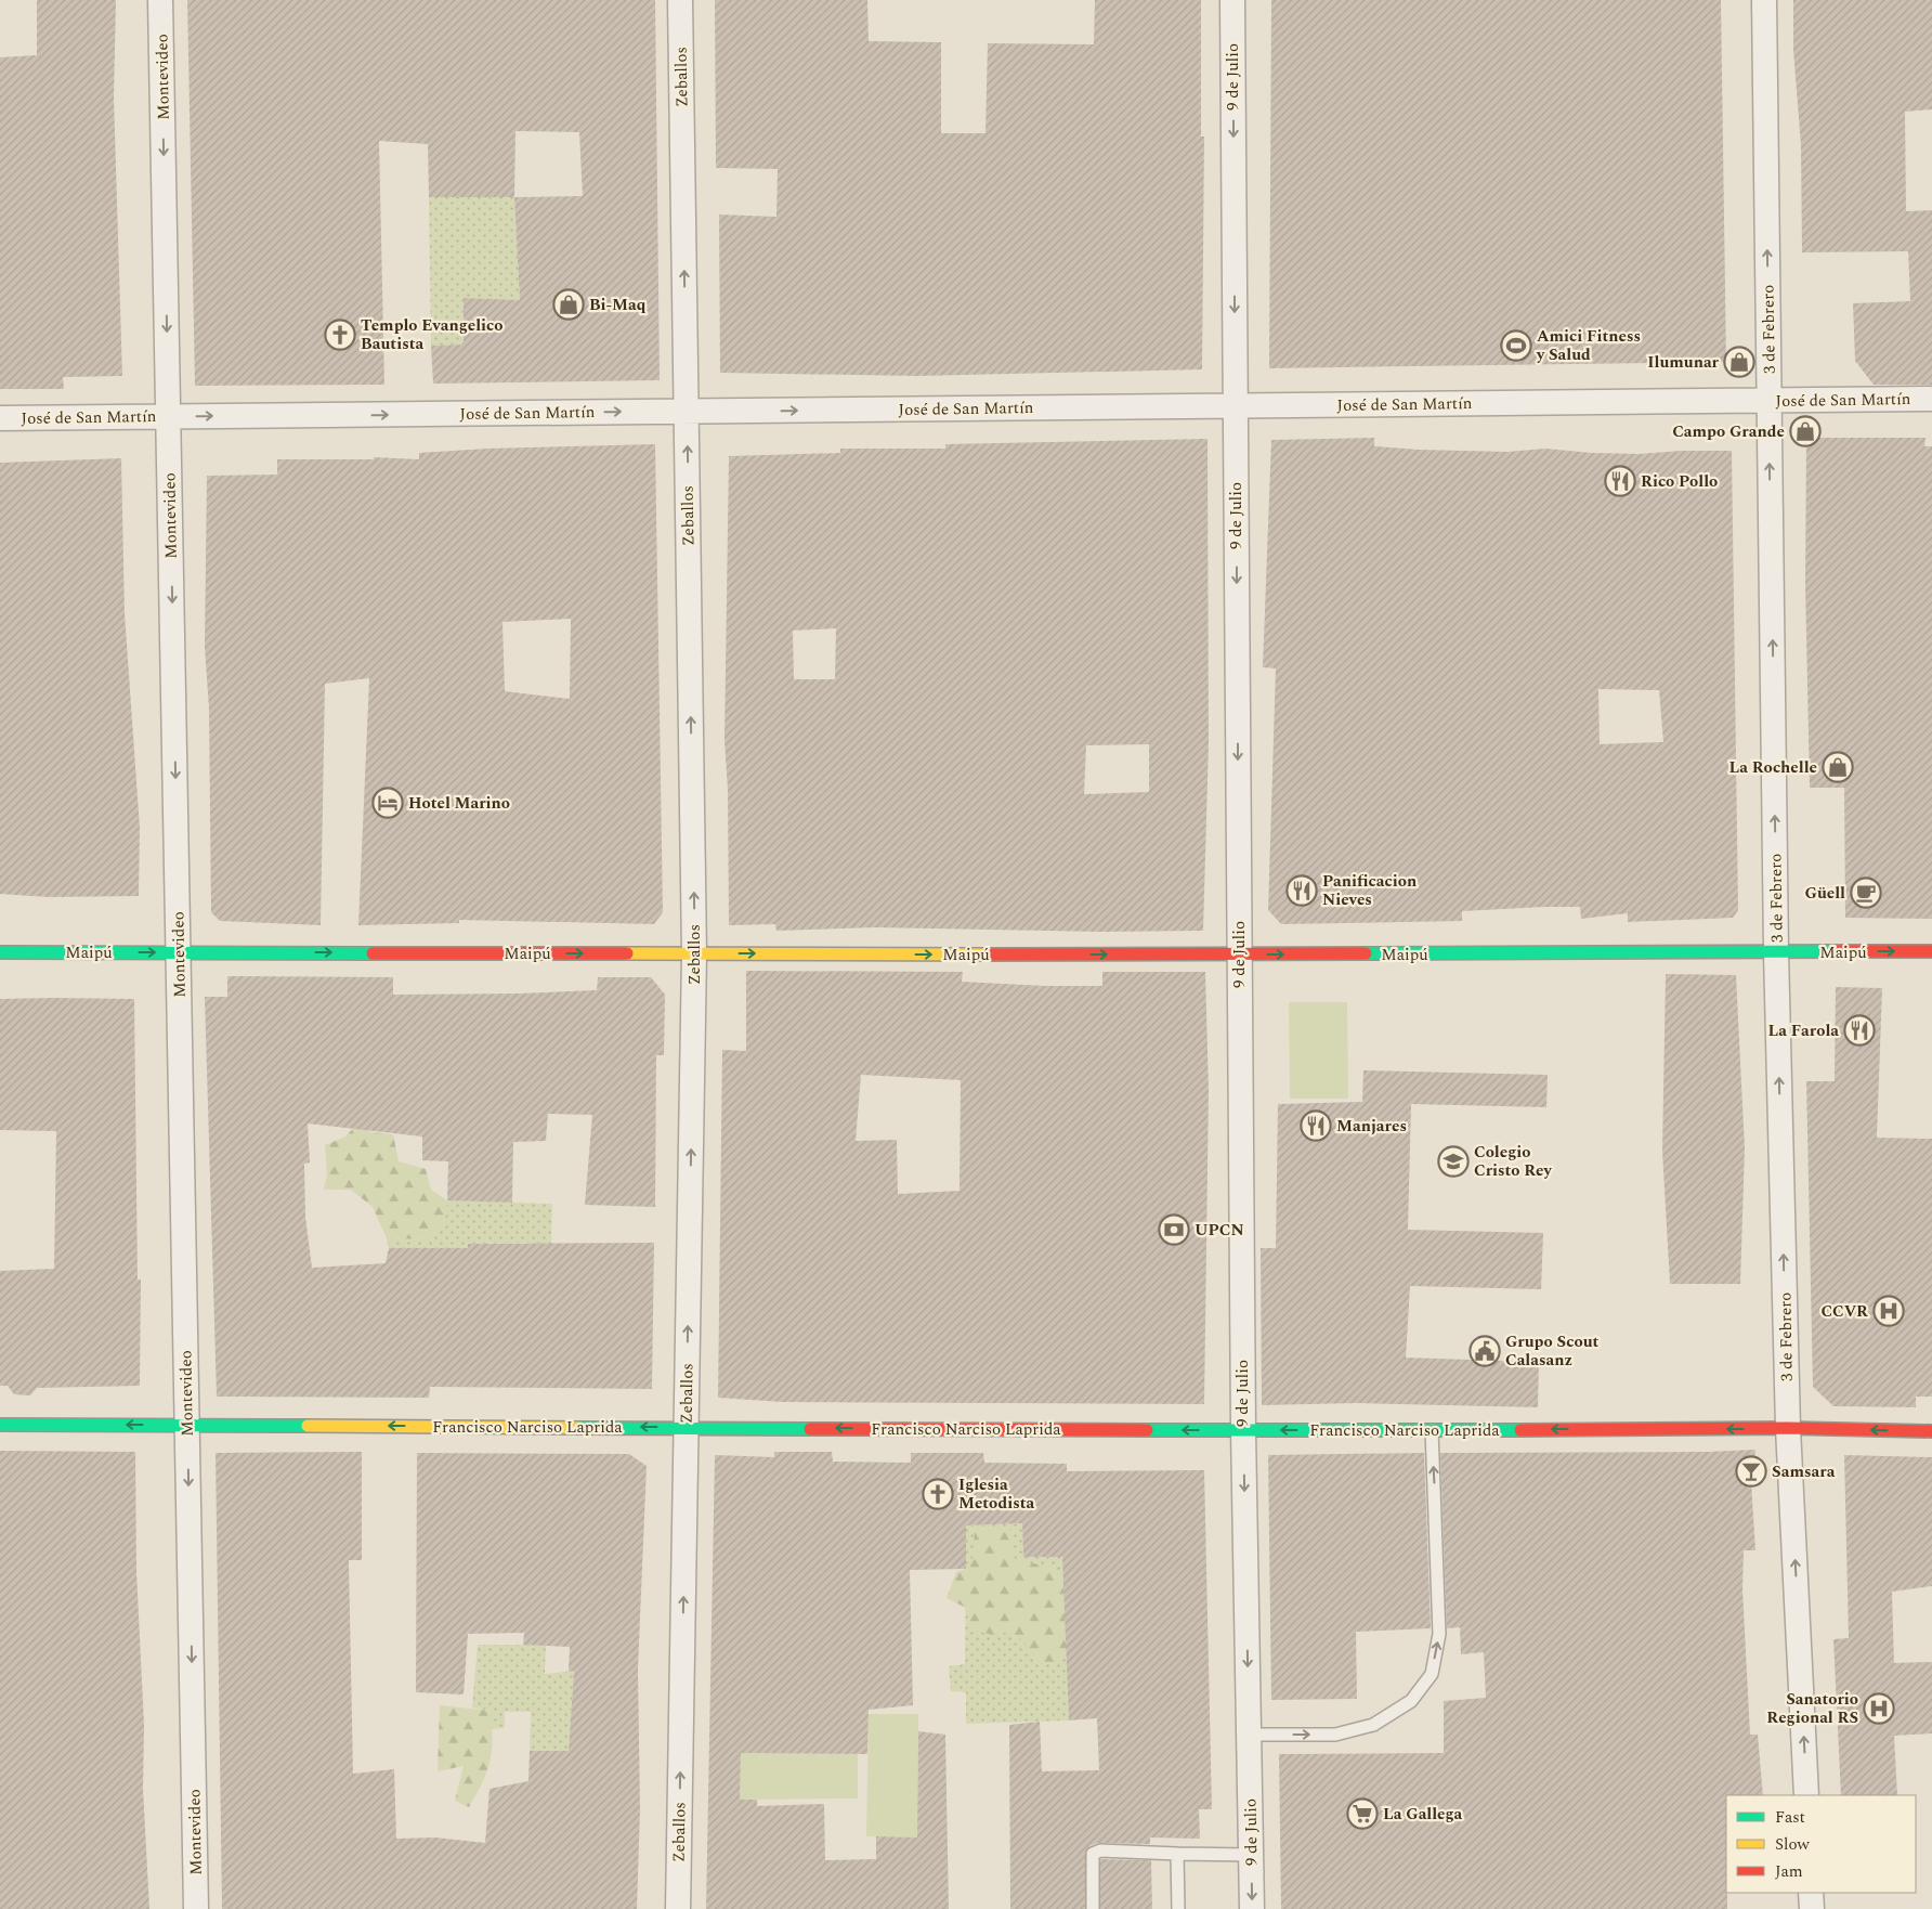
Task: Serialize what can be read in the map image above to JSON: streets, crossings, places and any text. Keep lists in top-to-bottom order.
{
  "streets": {
    "main road": ["Maipú", "Francisco Narciso Laprida"],
    "street": [
      "Montevideo",
      "Zeballos",
      "9 de Julio",
      "3 de Febrero",
      "José de San Martín"
    ]
  },
  "crossings": [
    ["Montevideo", "José de San Martín"],
    ["Montevideo", "Maipú"],
    ["Montevideo", "Francisco Narciso Laprida"],
    ["Zeballos", "José de San Martín"],
    ["Zeballos", "Maipú"],
    ["Zeballos", "Francisco Narciso Laprida"],
    ["9 de Julio", "José de San Martín"],
    ["9 de Julio", "Maipú"],
    ["9 de Julio", "Francisco Narciso Laprida"],
    ["3 de Febrero", "José de San Martín"],
    ["3 de Febrero", "Maipú"],
    ["3 de Febrero", "Francisco Narciso Laprida"]
  ],
  "one_way": [
    "Montevideo",
    "Zeballos",
    "9 de Julio",
    "3 de Febrero",
    "José de San Martín",
    "Maipú",
    "Francisco Narciso Laprida"
  ],
  "places": {
    "shop": [
      "Bi-Maq",
      "Ilumunar",
      "Campo Grande",
      "La Rochelle"
    ],
    "church": ["Templo Evangelico Bautista", "Iglesia Metodista"],
    "sports": ["Amici Fitness y Salud"],
    "restaurant": [
      "Rico Pollo",
      "Panificacion Nieves",
      "La Farola",
      "Manjares"
    ],
    "hotel": ["Hotel Marino"],
    "cafe": ["Güell"],
    "school or university": ["Colegio Cristo Rey"],
    "bank": ["UPCN"],
    "hospital": ["CCVR", "Sanatorio Regional RS"],
    "public building": ["Grupo Scout Calasanz"],
    "bar": ["Samsara"],
    "supermarket": ["La Gallega"]
  },
  "legend": ["Fast", "Slow", "Jam"]
}
